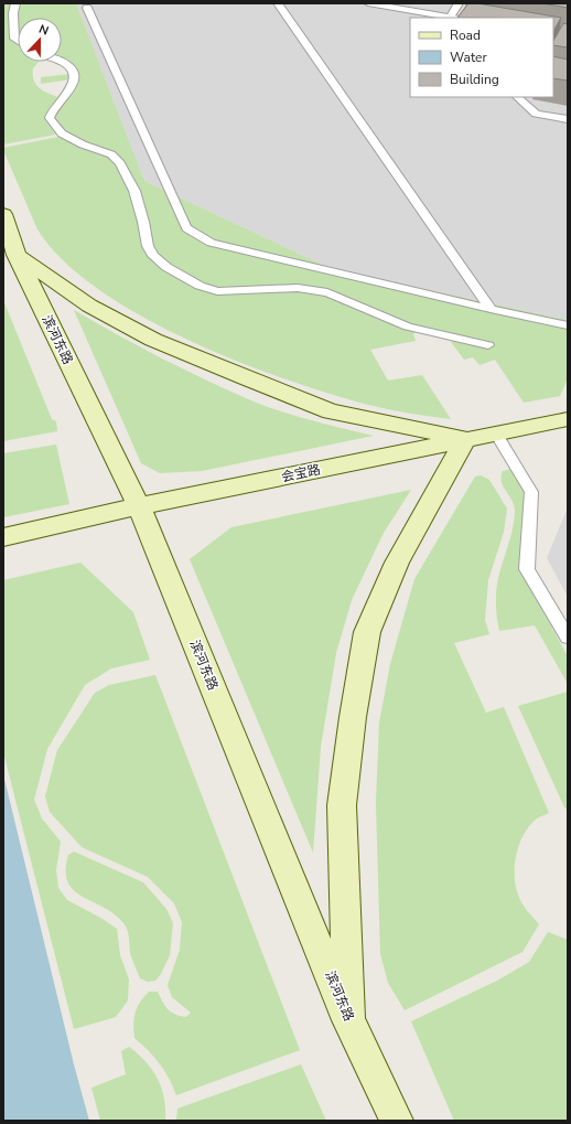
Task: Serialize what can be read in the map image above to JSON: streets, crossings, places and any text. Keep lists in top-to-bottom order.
{
  "streets": {
    "main road": ["滨河东路", "会宝路"]
  },
  "crossings": [
    ["滨河东路", "会宝路"]
  ],
  "legend": ["Road", "Water", "Building"],
  "north": "top"
}
